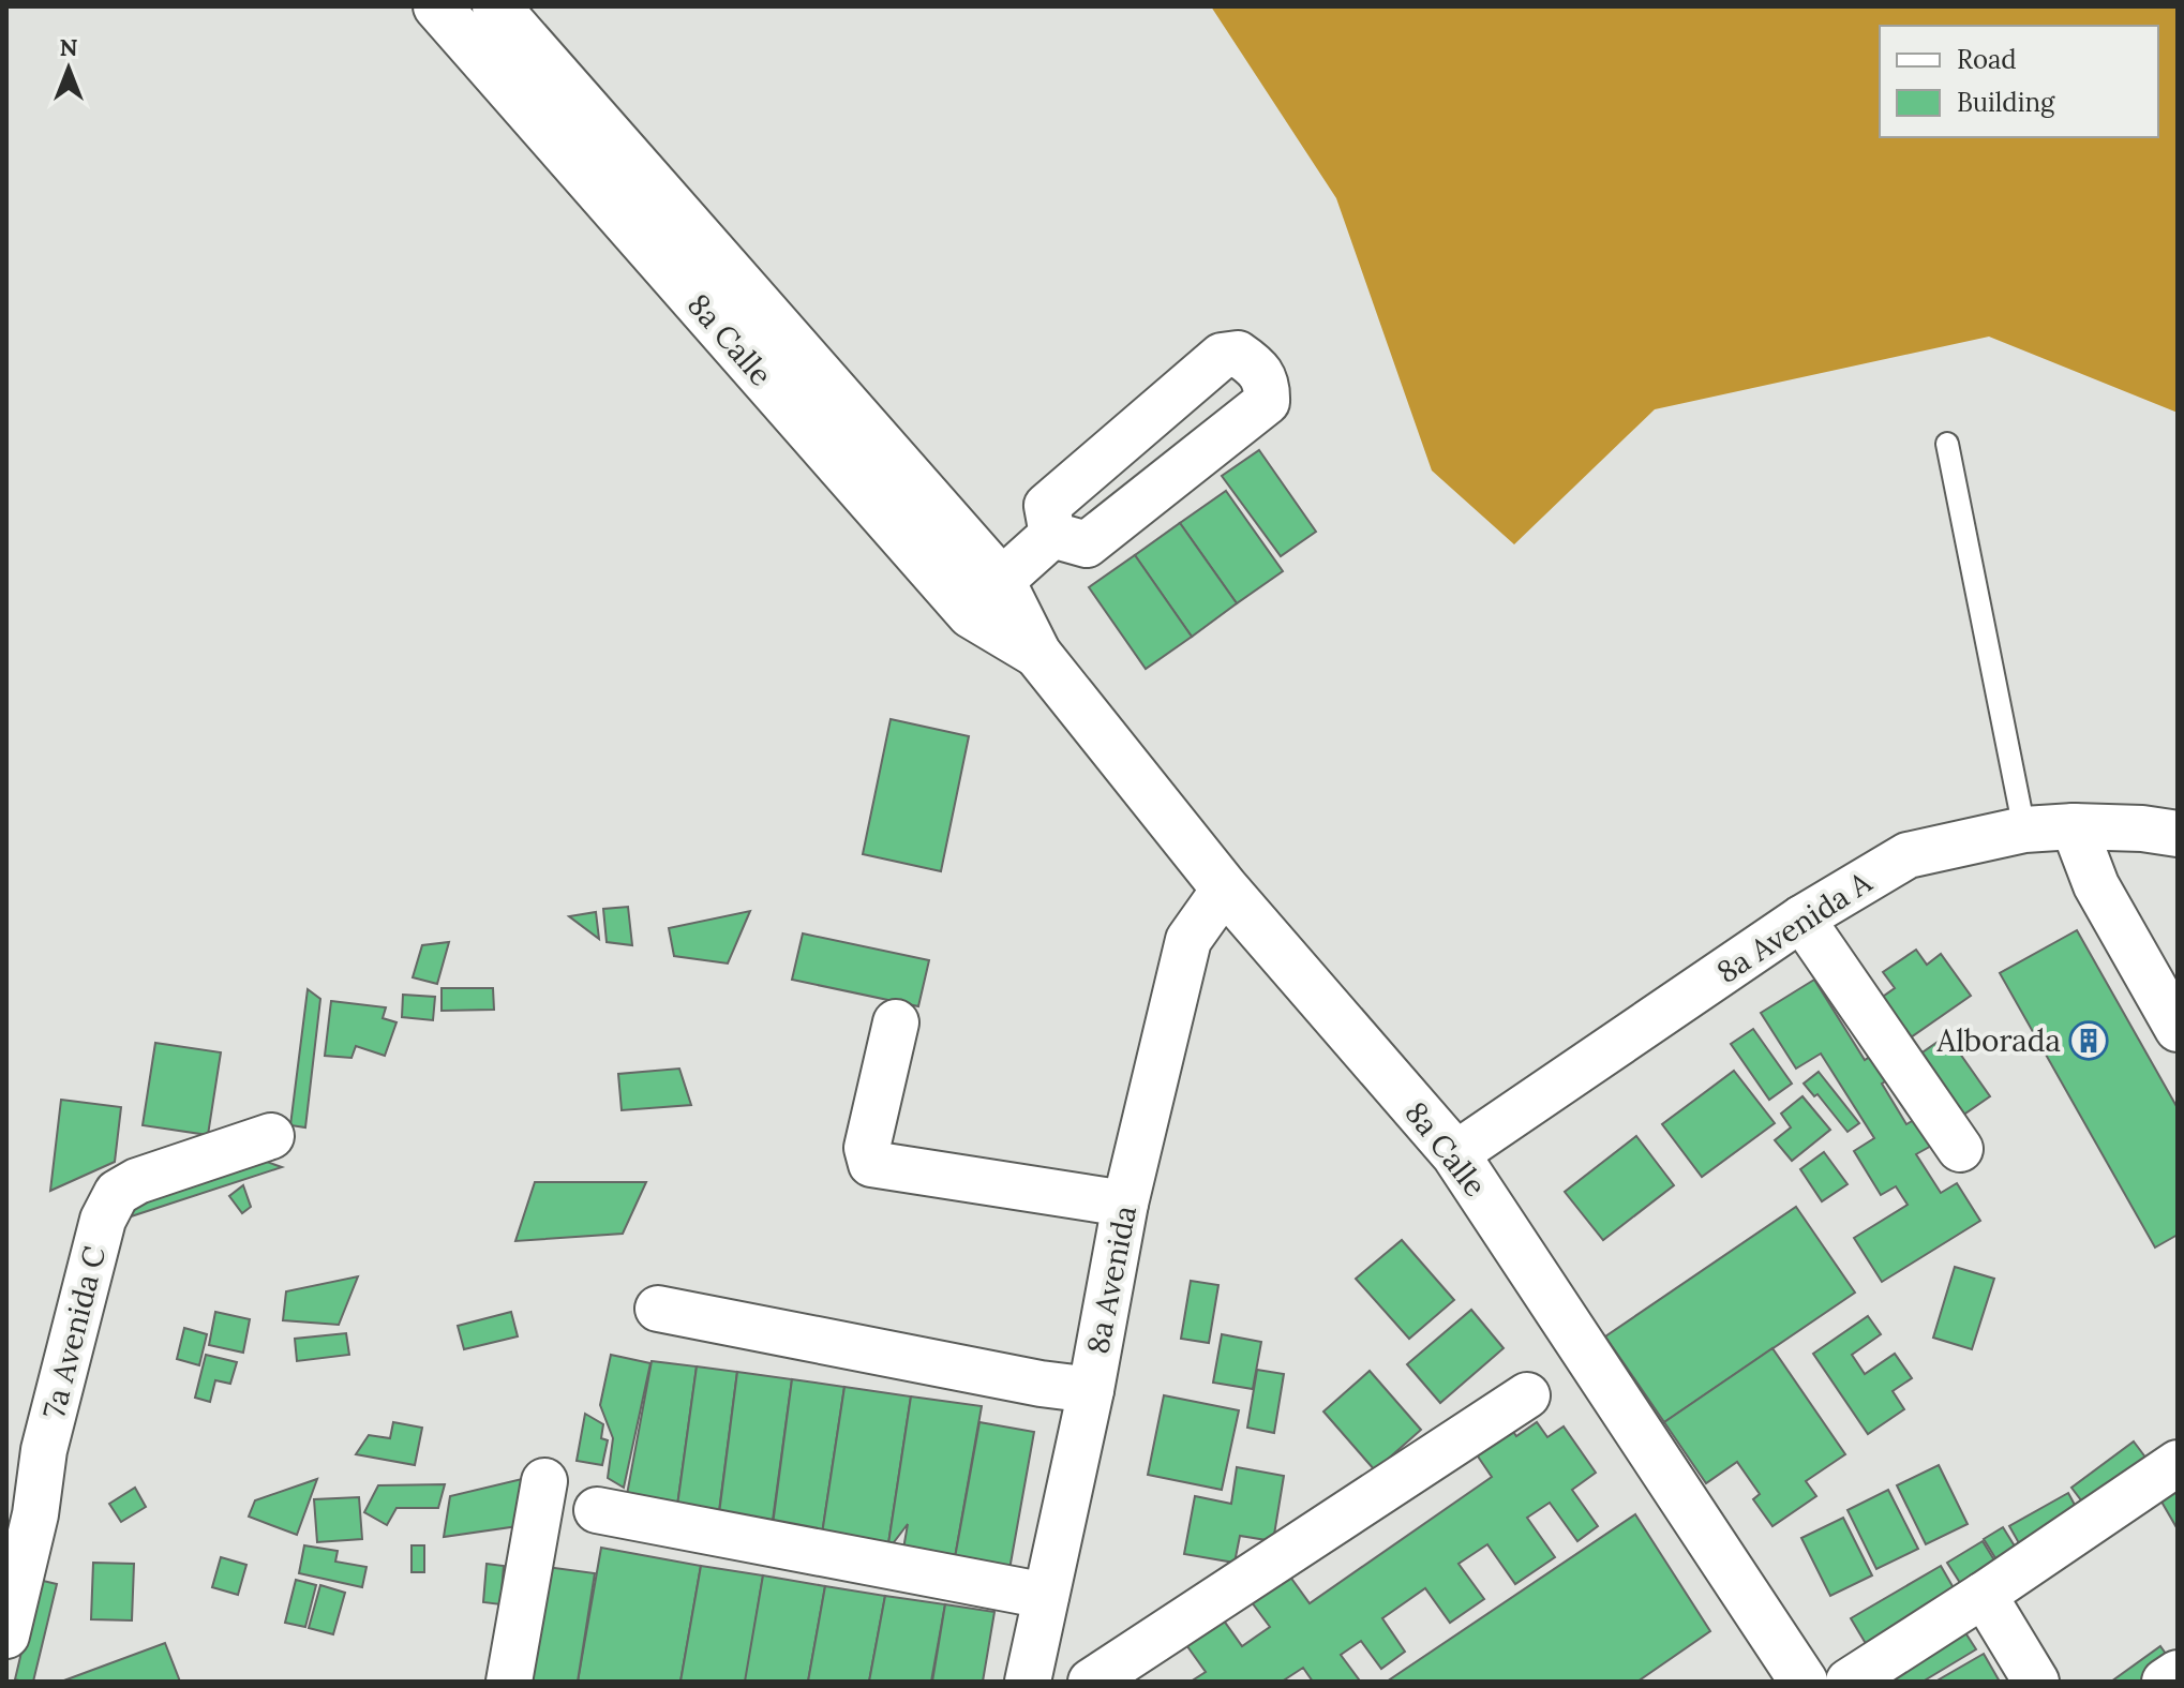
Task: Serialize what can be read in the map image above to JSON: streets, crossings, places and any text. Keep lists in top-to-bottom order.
{
  "streets": {
    "street": [
      "8a Calle",
      "8a Avenida A",
      "8a Avenida",
      "7a Avenida C"
    ]
  },
  "crossings": [
    ["8a Calle", "8a Avenida A"],
    ["8a Calle", "8a Avenida"]
  ],
  "places": {
    "building": ["Alborada"]
  },
  "legend": ["Road", "Building"],
  "north": "top"
}
